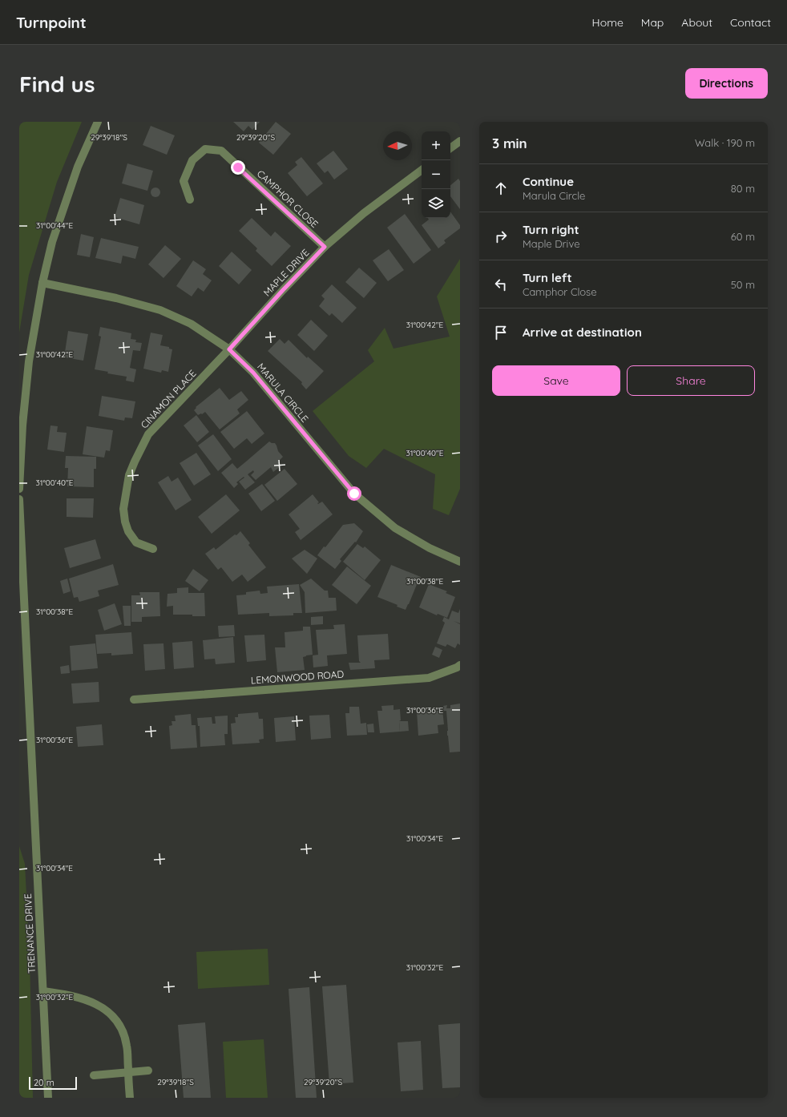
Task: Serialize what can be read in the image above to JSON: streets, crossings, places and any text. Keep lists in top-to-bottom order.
{
  "streets": {
    "street": [
      "CAMPHOR CLOSE",
      "MAPLE DRIVE",
      "MARULA CIRCLE",
      "CINAMON PLACE",
      "LEMONWOOD ROAD",
      "TRENANCE DRIVE"
    ]
  },
  "crossings": [
    ["CAMPHOR CLOSE", "MAPLE DRIVE"],
    ["MAPLE DRIVE", "MARULA CIRCLE"],
    ["MAPLE DRIVE", "CINAMON PLACE"],
    ["MARULA CIRCLE", "CINAMON PLACE"]
  ],
  "scale_bar": "20 m",
  "north": "left",
  "page": {
    "header": "Turnpoint",
    "nav": [
      "Home",
      "Map",
      "About",
      "Contact"
    ],
    "buttons": [
      "Directions",
      ["Save", "Share"]
    ],
    "title": "Find us",
    "heading": ["3 min", "Walk · 190 m"],
    "map_buttons": ["+", "−"],
    "list": [
      ["Continue", "Marula Circle", "80 m"],
      ["Turn right", "Maple Drive", "60 m"],
      ["Turn left", "Camphor Close", "50 m"],
      "Arrive at destination"
    ],
    "scale": "20 m"
  },
  "coordinates": [
    "29°39'18\"S",
    "29°39'20\"S",
    "31°00'44\"E",
    "31°00'42\"E",
    "31°00'40\"E",
    "31°00'38\"E",
    "31°00'36\"E",
    "31°00'34\"E",
    "31°00'32\"E"
  ]
}
